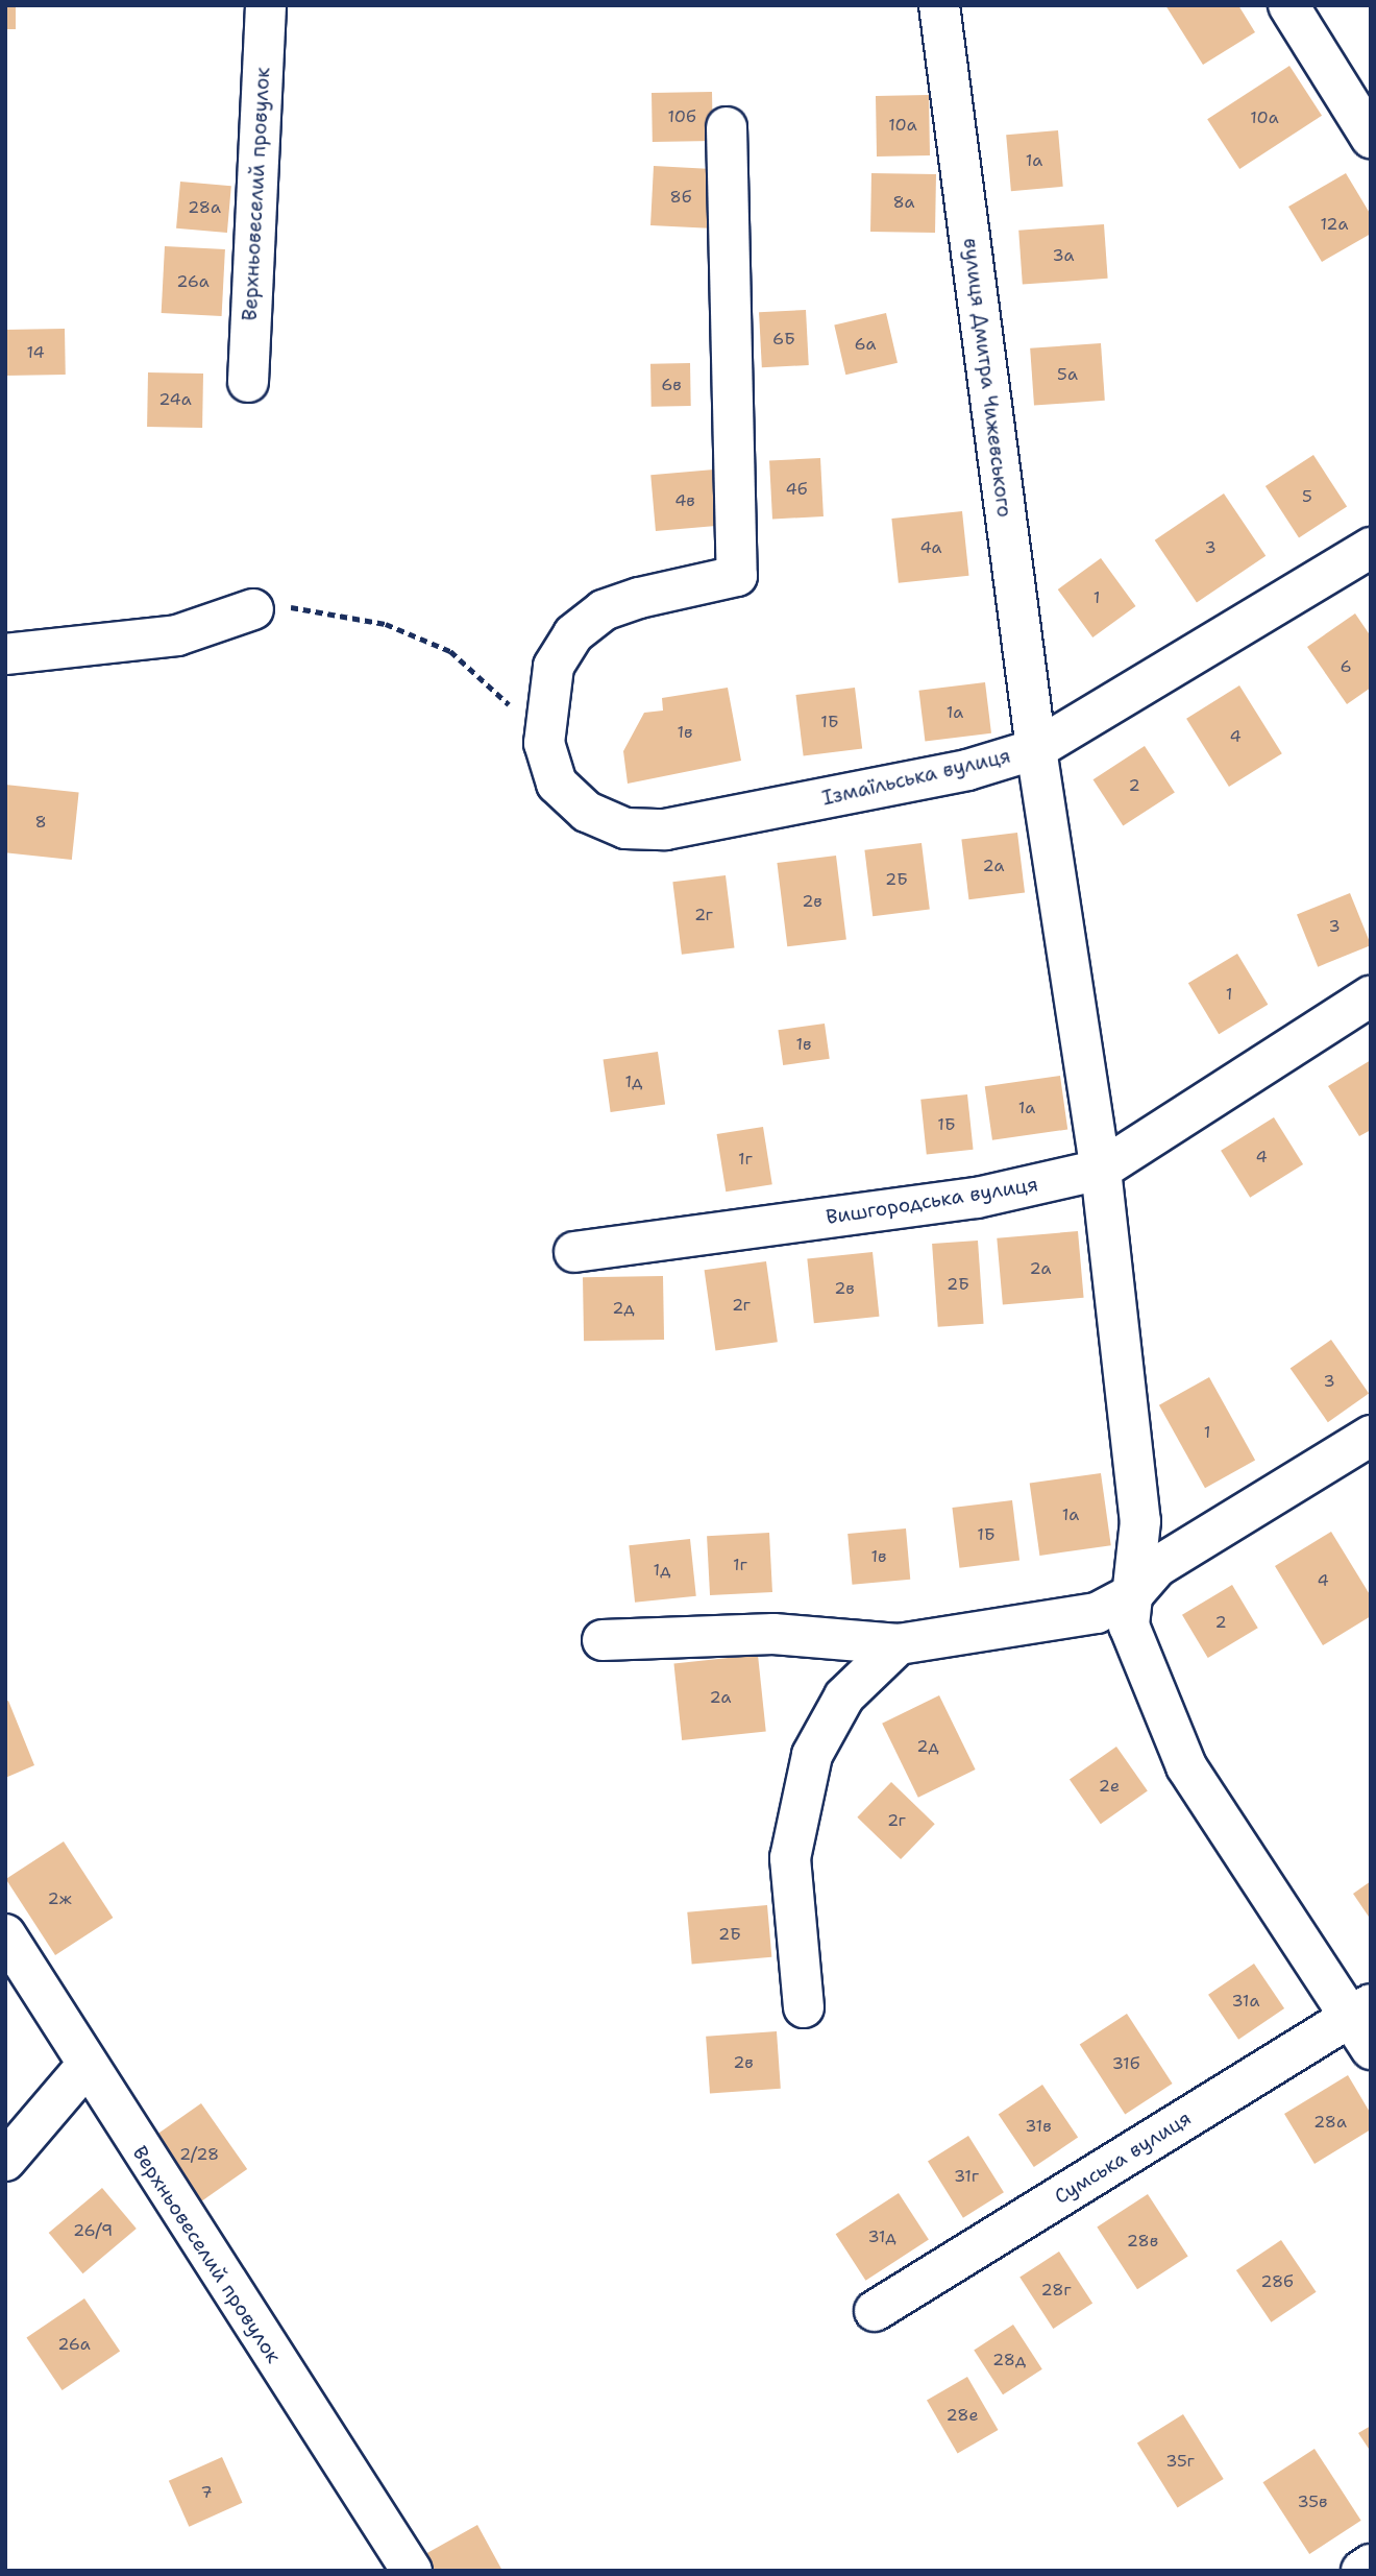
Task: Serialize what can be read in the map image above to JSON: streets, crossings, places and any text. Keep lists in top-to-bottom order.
{
  "streets": {
    "street": [
      "Верхньовеселий провулок",
      "вулиця Дмитра Чижевського",
      "Ізмаїльська вулиця",
      "Вишгородська вулиця",
      "Сумська вулиця"
    ]
  },
  "crossings": [
    ["вулиця Дмитра Чижевського", "Ізмаїльська вулиця"],
    ["вулиця Дмитра Чижевського", "Вишгородська вулиця"],
    ["вулиця Дмитра Чижевського", "Сумська вулиця"]
  ],
  "house_numbers": [
    "10б",
    "10а",
    "10а",
    "1а",
    "8б",
    "8а",
    "28а",
    "12а",
    "3а",
    "26а",
    "6Б",
    "6а",
    "14",
    "5а",
    "6в",
    "24а",
    "4б",
    "5",
    "4в",
    "4а",
    "3",
    "1",
    "6",
    "1а",
    "1Б",
    "1в",
    "4",
    "2",
    "8",
    "2а",
    "2Б",
    "2в",
    "2г",
    "3",
    "1",
    "1в",
    "1д",
    "1а",
    "1Б",
    "4",
    "1г",
    "2а",
    "2Б",
    "2в",
    "2г",
    "2д",
    "3",
    "1",
    "1а",
    "1Б",
    "1в",
    "1г",
    "1д",
    "4",
    "2",
    "2а",
    "2д",
    "2е",
    "2г",
    "2ж",
    "2Б",
    "31а",
    "2в",
    "31б",
    "28а",
    "31в",
    "2/28",
    "31г",
    "26/9",
    "31д",
    "28в",
    "28б",
    "28г",
    "26а",
    "28д",
    "28е",
    "35г",
    "7",
    "35в"
  ]
}
